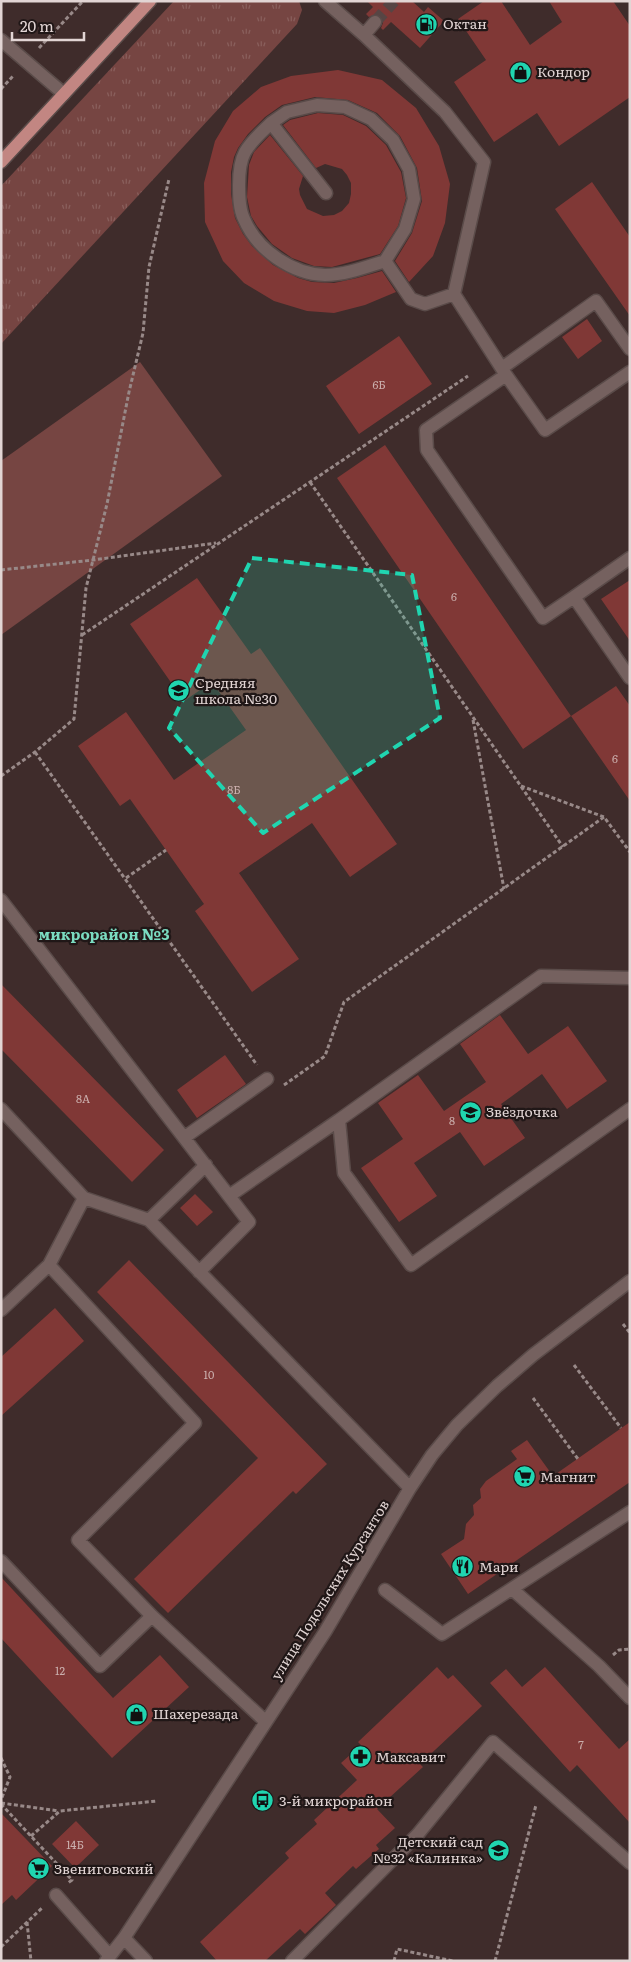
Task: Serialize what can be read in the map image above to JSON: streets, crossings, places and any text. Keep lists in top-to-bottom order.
{
  "streets": {
    "street": ["улица Подольских Курсантов"]
  },
  "districts": ["микрорайон №3"],
  "places": {
    "fuel station": ["Октан"],
    "shop": ["Кондор", "Шахерезада"],
    "school or university": ["Средняя школа №30", "Звёздочка", "Детский сад №32 «Калинка»"],
    "supermarket": ["Магнит", "Звениговский"],
    "restaurant": ["Мари"],
    "pharmacy": ["Максавит"],
    "bus stop": ["3-й микрорайон"]
  },
  "house_numbers": [
    "6Б",
    "6",
    "6",
    "8Б",
    "8А",
    "8",
    "10",
    "12",
    "7",
    "14Б"
  ],
  "scale_bar": "20 m"
}
